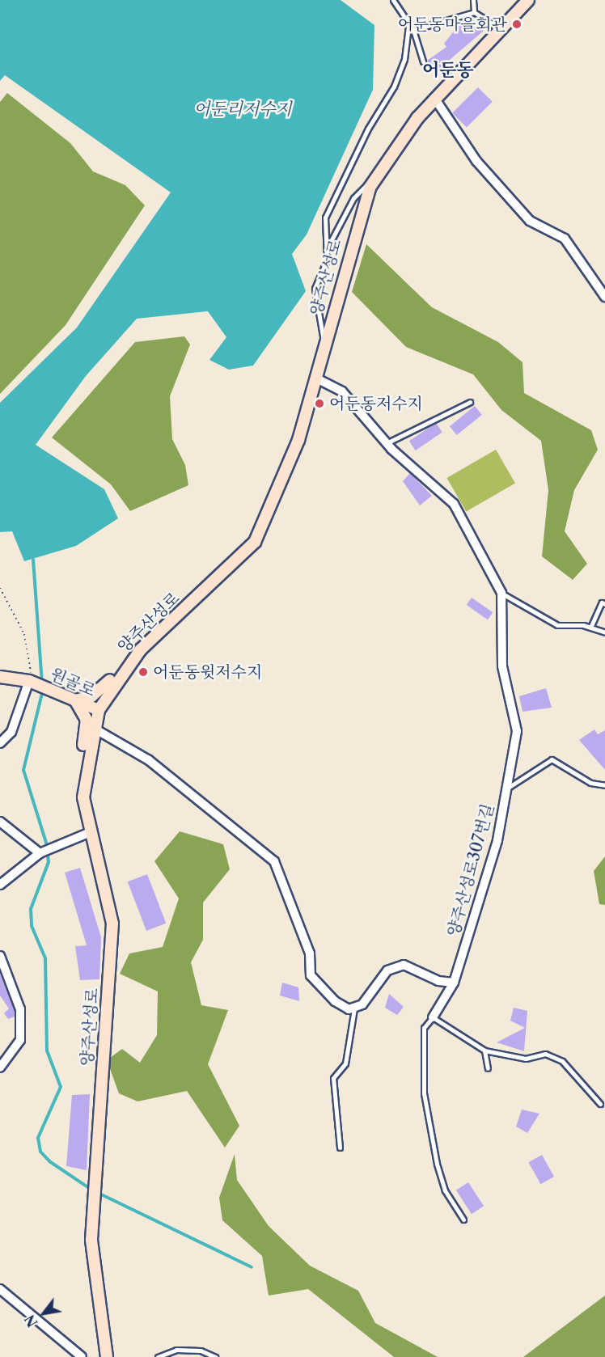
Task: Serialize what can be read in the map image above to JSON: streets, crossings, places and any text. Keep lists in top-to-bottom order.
{
  "streets": {
    "street": ["양주산성로", "원골로", "양주산성로307번길"]
  },
  "crossings": [
    ["양주산성로", "원골로"],
    ["양주산성로", "양주산성로307번길"]
  ],
  "districts": ["어둔동"],
  "water": ["어둔리저수지"],
  "places": ["어둔동마을회관", "어둔동저수지", "어둔동윗저수지"],
  "north": "bottom left"
}
